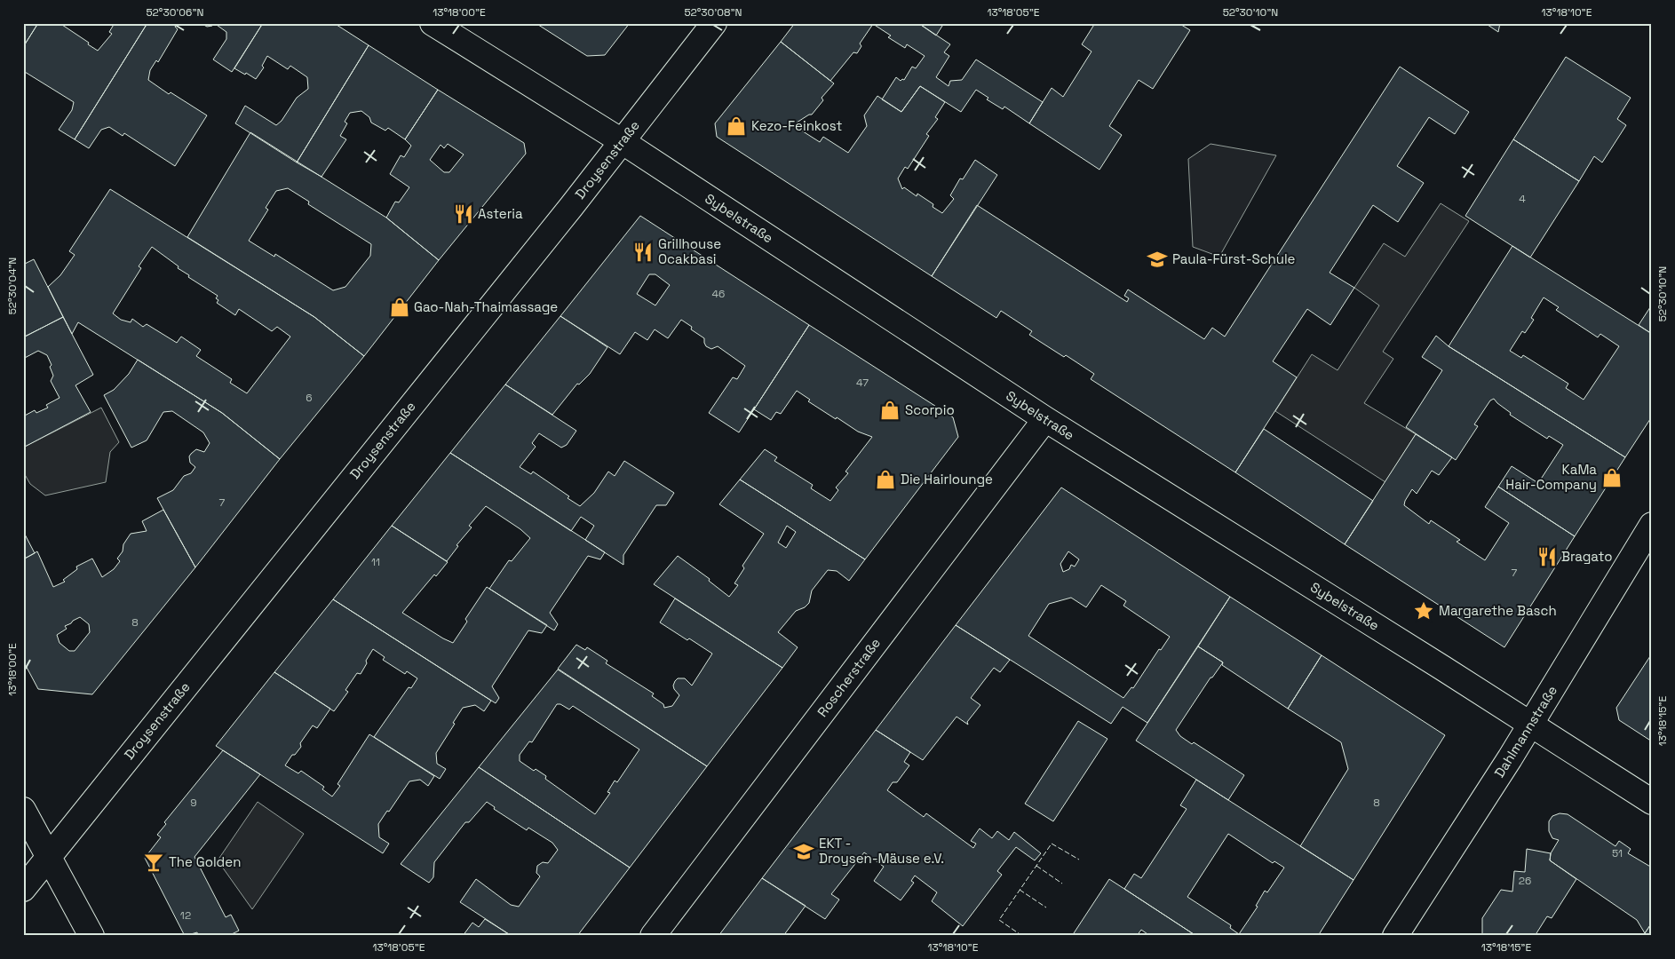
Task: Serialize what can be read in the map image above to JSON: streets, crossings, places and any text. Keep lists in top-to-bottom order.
{
  "streets": {
    "street": [
      "Droysenstraße",
      "Sybelstraße",
      "Roscherstraße",
      "Dahlmannstraße"
    ]
  },
  "crossings": [
    ["Droysenstraße", "Sybelstraße"],
    ["Sybelstraße", "Roscherstraße"],
    ["Sybelstraße", "Dahlmannstraße"]
  ],
  "places": {
    "shop": [
      "Kezo-Feinkost",
      "Gao-Nah-Thaimassage",
      "Scorpio",
      "KaMa Hair-Company",
      "Die Hairlounge"
    ],
    "restaurant": ["Asteria", "Grillhouse Ocakbasi", "Bragato"],
    "school or university": ["Paula-Fürst-Schule", "EKT - Droysen-Mäuse e.V."],
    "place": ["Margarethe Basch"],
    "bar": ["The Golden"]
  },
  "house_numbers": [
    "4",
    "46",
    "47",
    "6",
    "7",
    "11",
    "7",
    "8",
    "9",
    "8",
    "51",
    "26",
    "12"
  ],
  "coordinates": [
    "52°30'06\"N",
    "13°18'00\"E",
    "52°30'08\"N",
    "13°18'05\"E",
    "52°30'10\"N",
    "13°18'10\"E",
    "52°30'04\"N",
    "13°18'15\"E"
  ]
}
